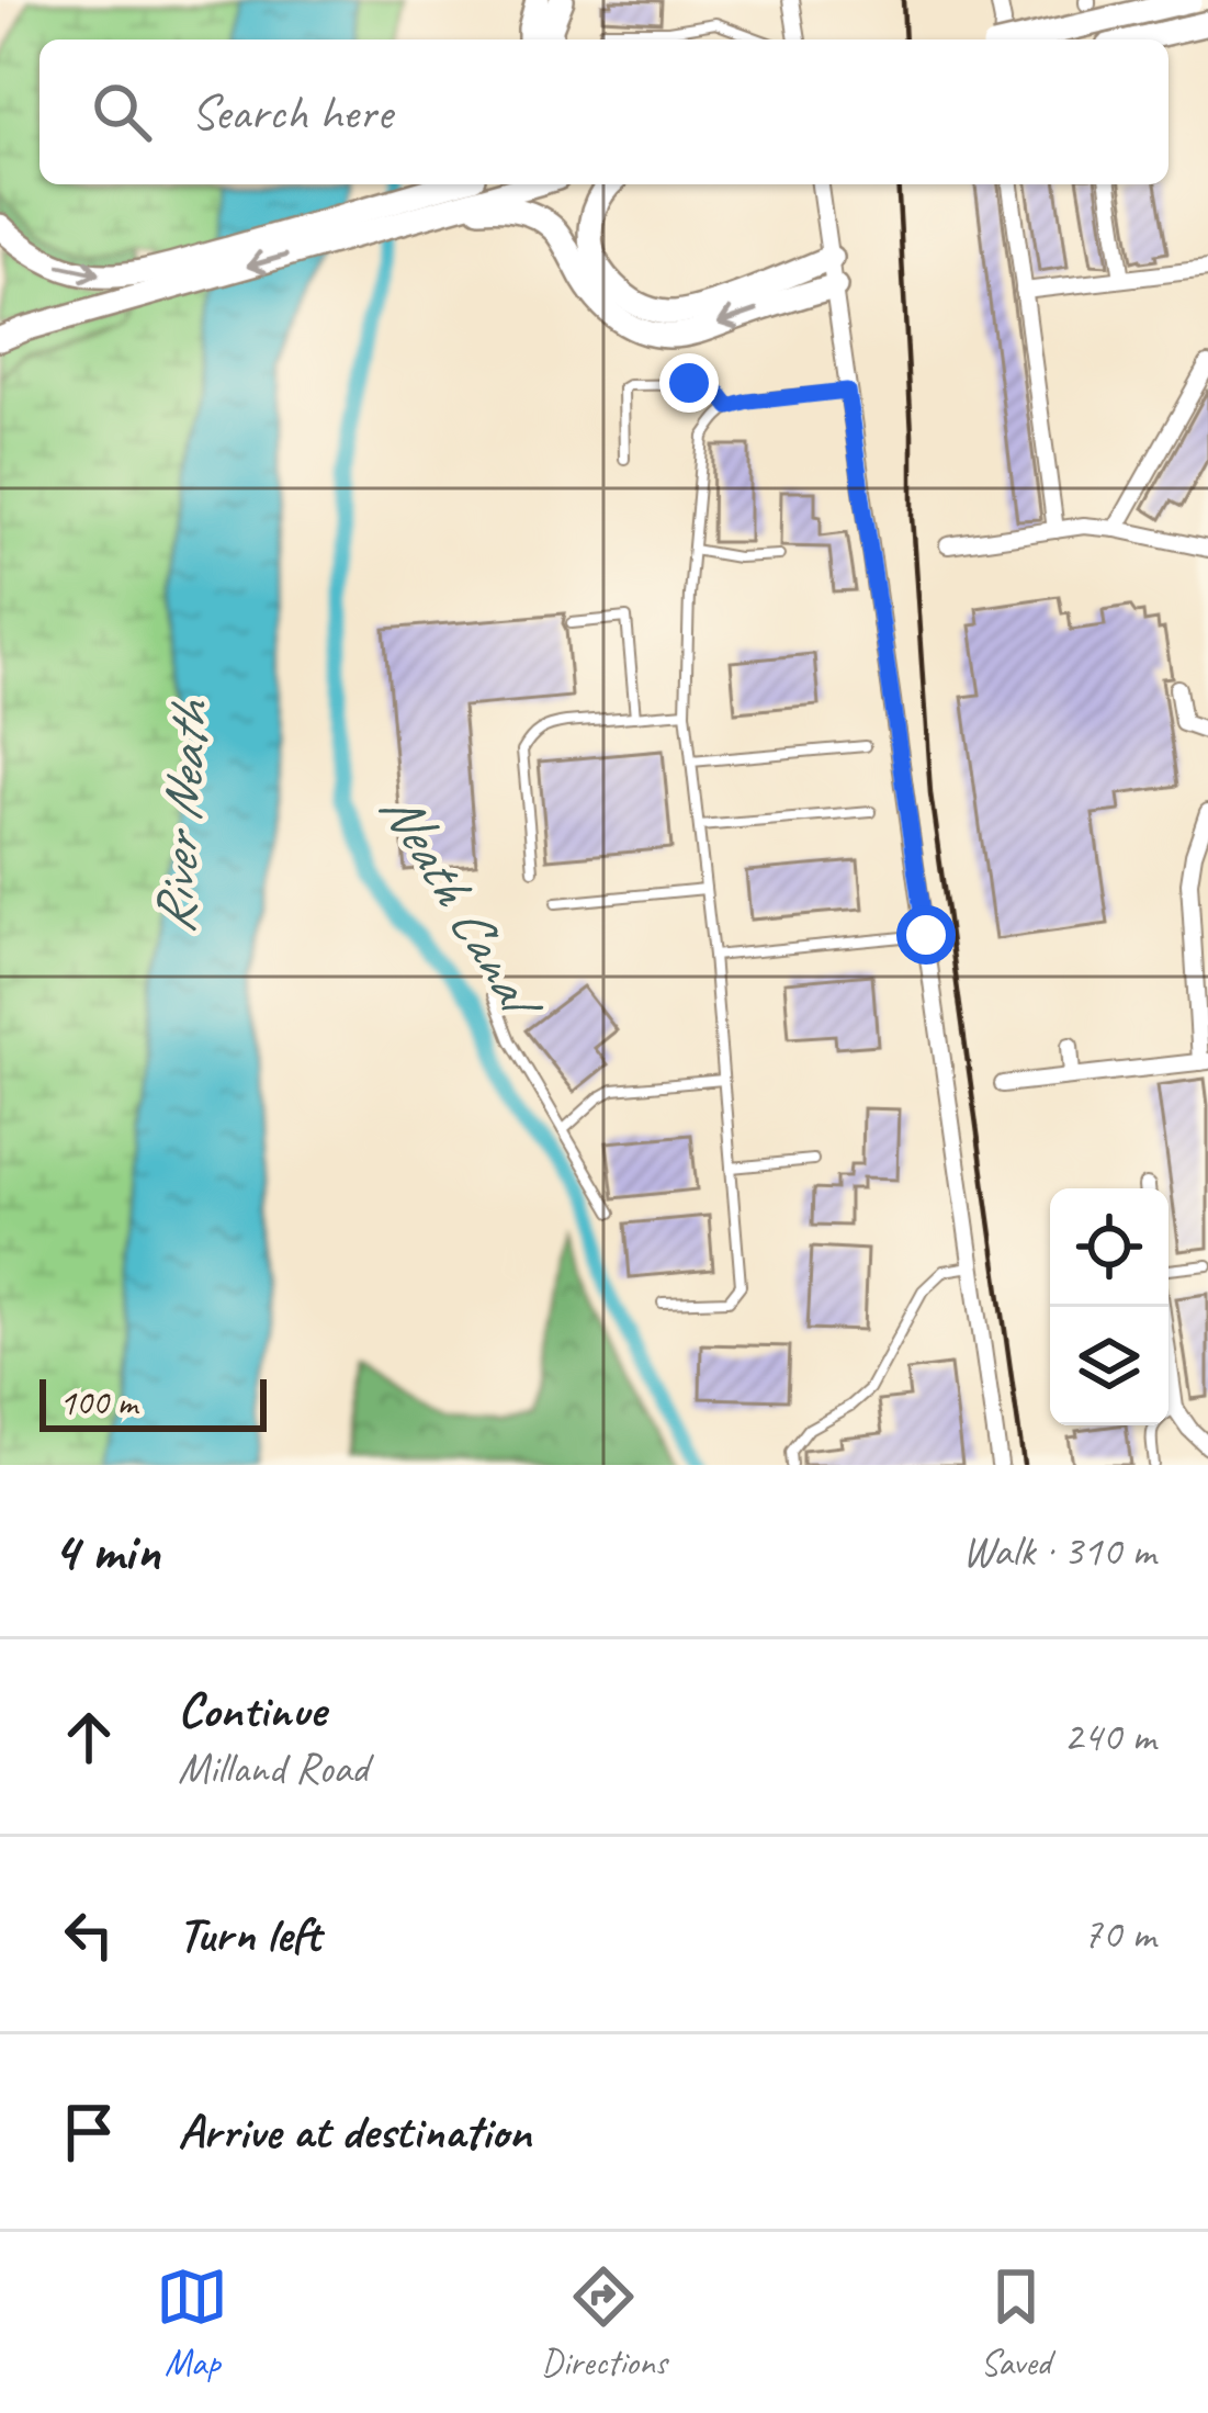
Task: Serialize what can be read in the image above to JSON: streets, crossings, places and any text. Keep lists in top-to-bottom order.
{
  "water": ["River Neath", "Neath Canal"],
  "scale_bar": "100 m",
  "page": {
    "search": "Search here",
    "scale": "100 m",
    "heading": ["4 min", "Walk · 310 m"],
    "list": [
      ["Continue", "Milland Road", "240 m"],
      ["Turn left", "70 m"],
      "Arrive at destination"
    ],
    "nav": ["Map", "Directions", "Saved"]
  }
}
